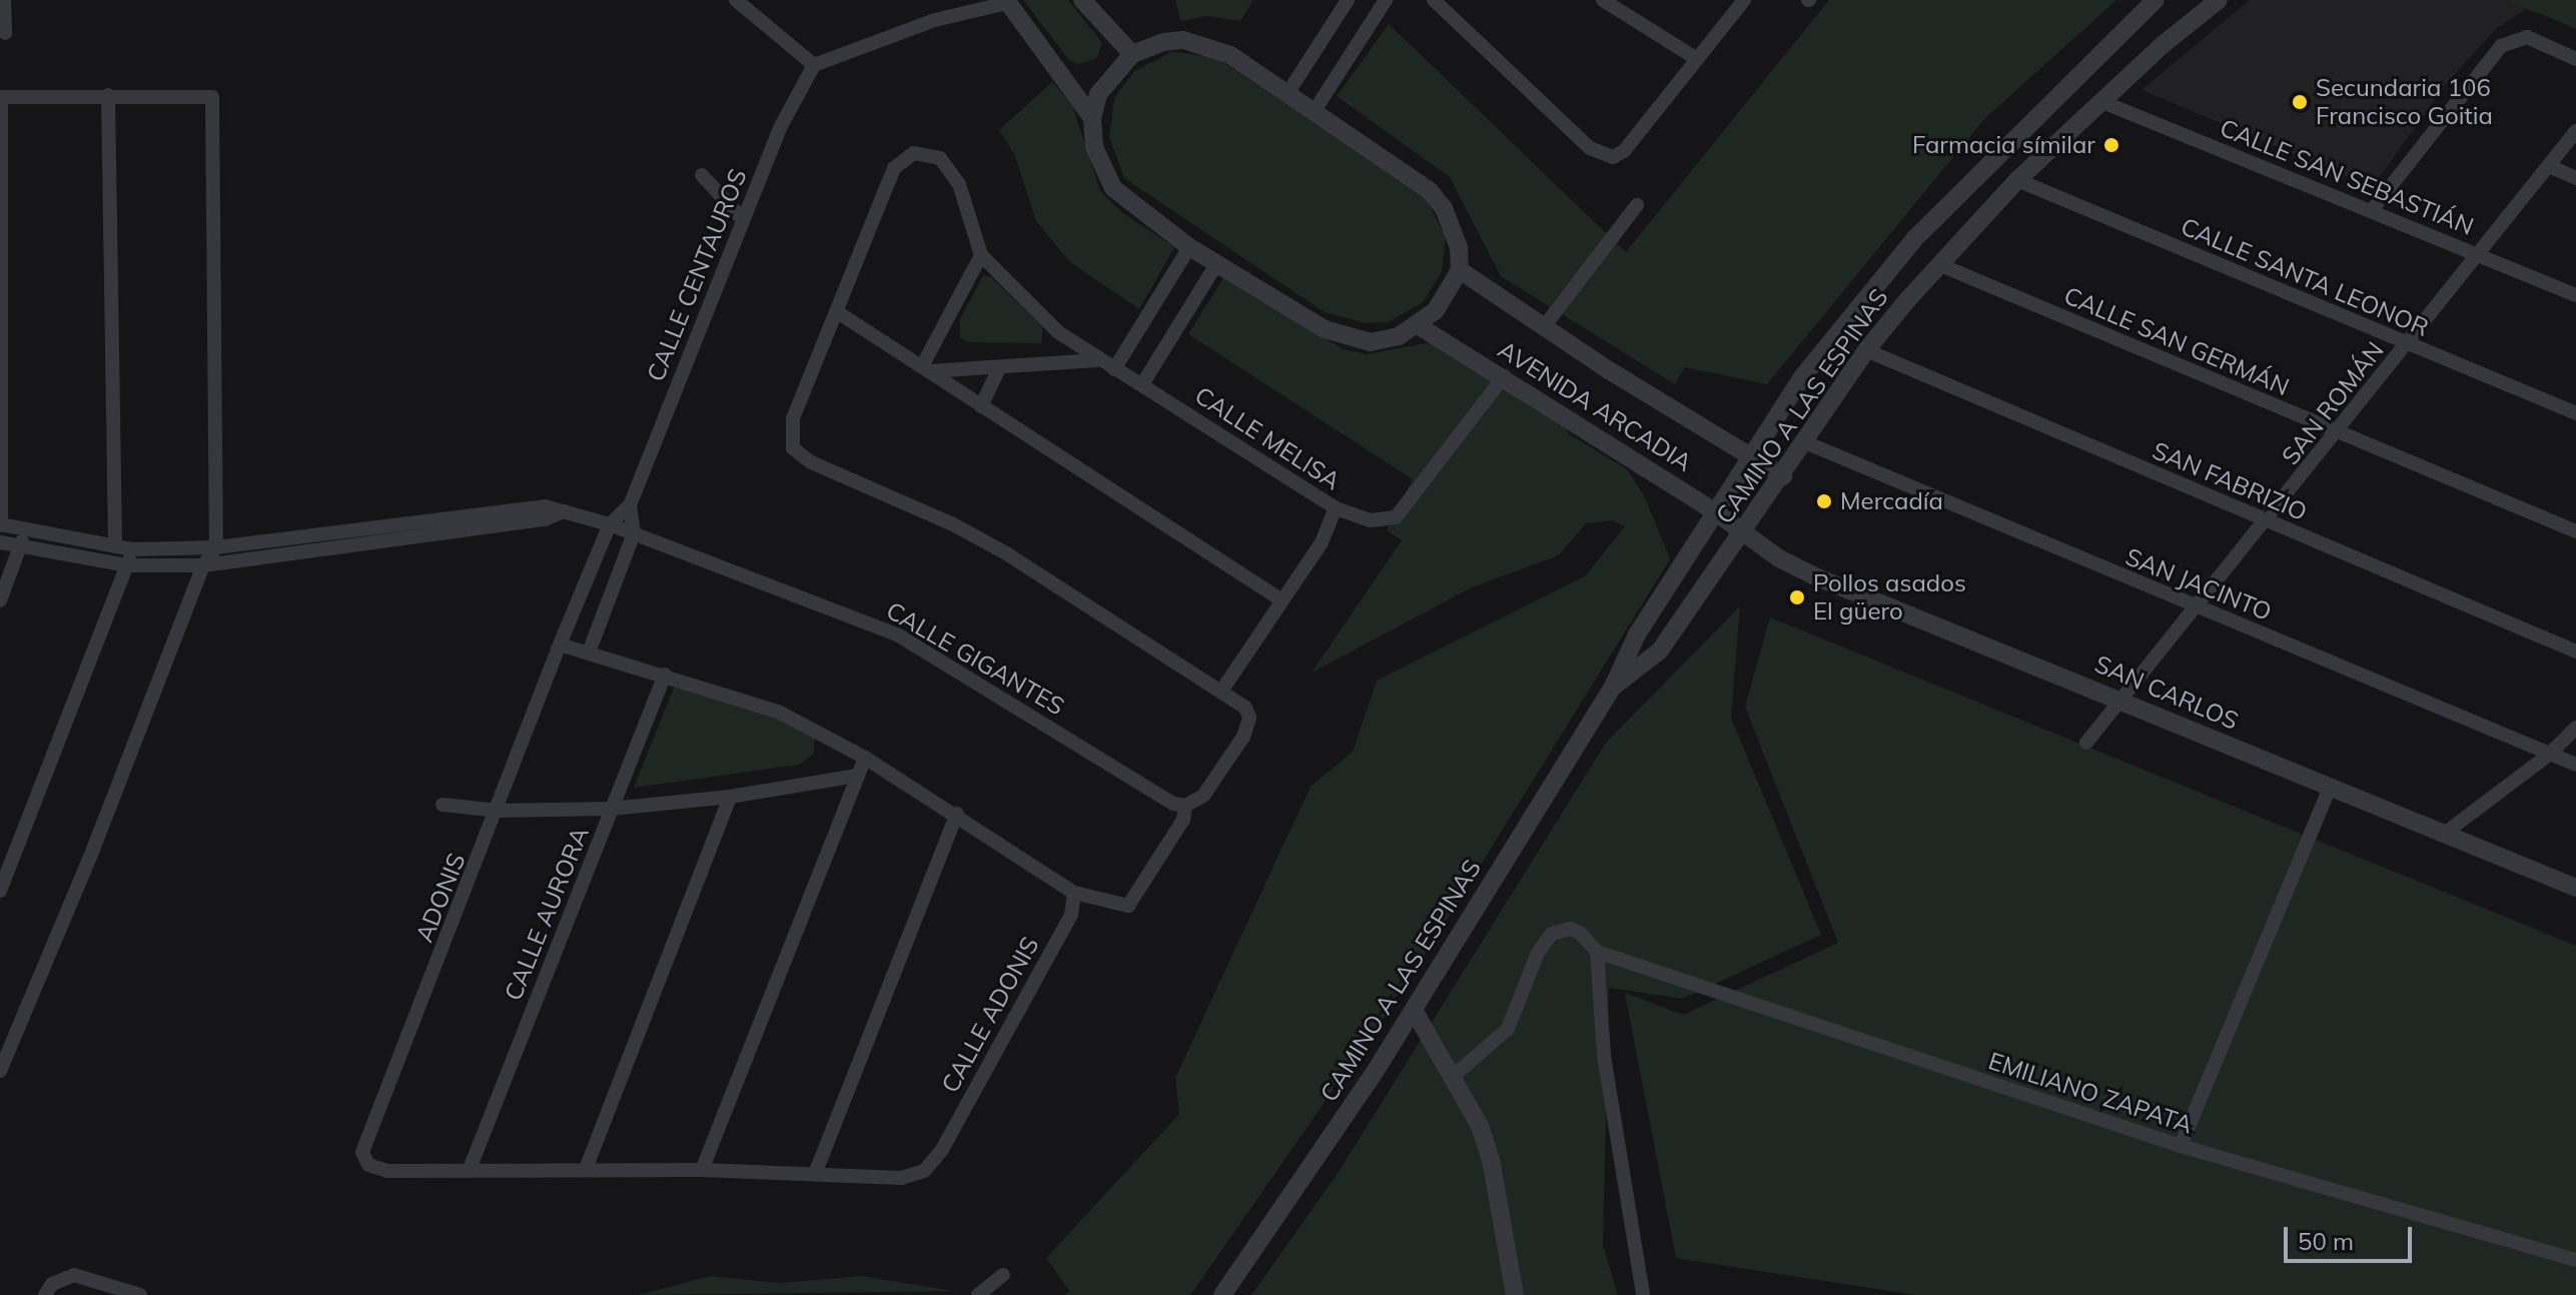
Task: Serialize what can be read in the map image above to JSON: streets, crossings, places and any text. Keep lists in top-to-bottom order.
{
  "streets": {
    "street": [
      "CALLE SAN SEBASTIÁN",
      "CALLE CENTAUROS",
      "CALLE SANTA LEONOR",
      "CALLE SAN GERMÁN",
      "SAN ROMÁN",
      "AVENIDA ARCADIA",
      "CAMINO A LAS ESPINAS",
      "CALLE MELISA",
      "SAN FABRIZIO",
      "SAN JACINTO",
      "CALLE GIGANTES",
      "SAN CARLOS",
      "ADONIS",
      "CALLE AURORA",
      "CALLE ADONIS",
      "EMILIANO ZAPATA"
    ]
  },
  "crossings": [
    ["CALLE SAN SEBASTIÁN", "SAN ROMÁN"],
    ["CALLE SAN SEBASTIÁN", "CAMINO A LAS ESPINAS"],
    ["CALLE CENTAUROS", "CALLE GIGANTES"],
    ["CALLE CENTAUROS", "ADONIS"],
    ["CALLE SANTA LEONOR", "SAN ROMÁN"],
    ["CALLE SANTA LEONOR", "CAMINO A LAS ESPINAS"],
    ["CALLE SAN GERMÁN", "SAN ROMÁN"],
    ["CALLE SAN GERMÁN", "CAMINO A LAS ESPINAS"],
    ["SAN ROMÁN", "SAN FABRIZIO"],
    ["SAN ROMÁN", "SAN JACINTO"],
    ["SAN ROMÁN", "SAN CARLOS"],
    ["AVENIDA ARCADIA", "CAMINO A LAS ESPINAS"],
    ["AVENIDA ARCADIA", "SAN CARLOS"],
    ["CAMINO A LAS ESPINAS", "SAN FABRIZIO"],
    ["CAMINO A LAS ESPINAS", "SAN JACINTO"],
    ["CAMINO A LAS ESPINAS", "SAN CARLOS"],
    ["ADONIS", "CALLE ADONIS"],
    ["CALLE AURORA", "CALLE ADONIS"]
  ],
  "places": [
    "Secundaria 106 Francisco Goitia",
    "Farmacia símilar",
    "Mercadía",
    "Pollos asados El güero"
  ],
  "scale_bar": "50 m"
}
